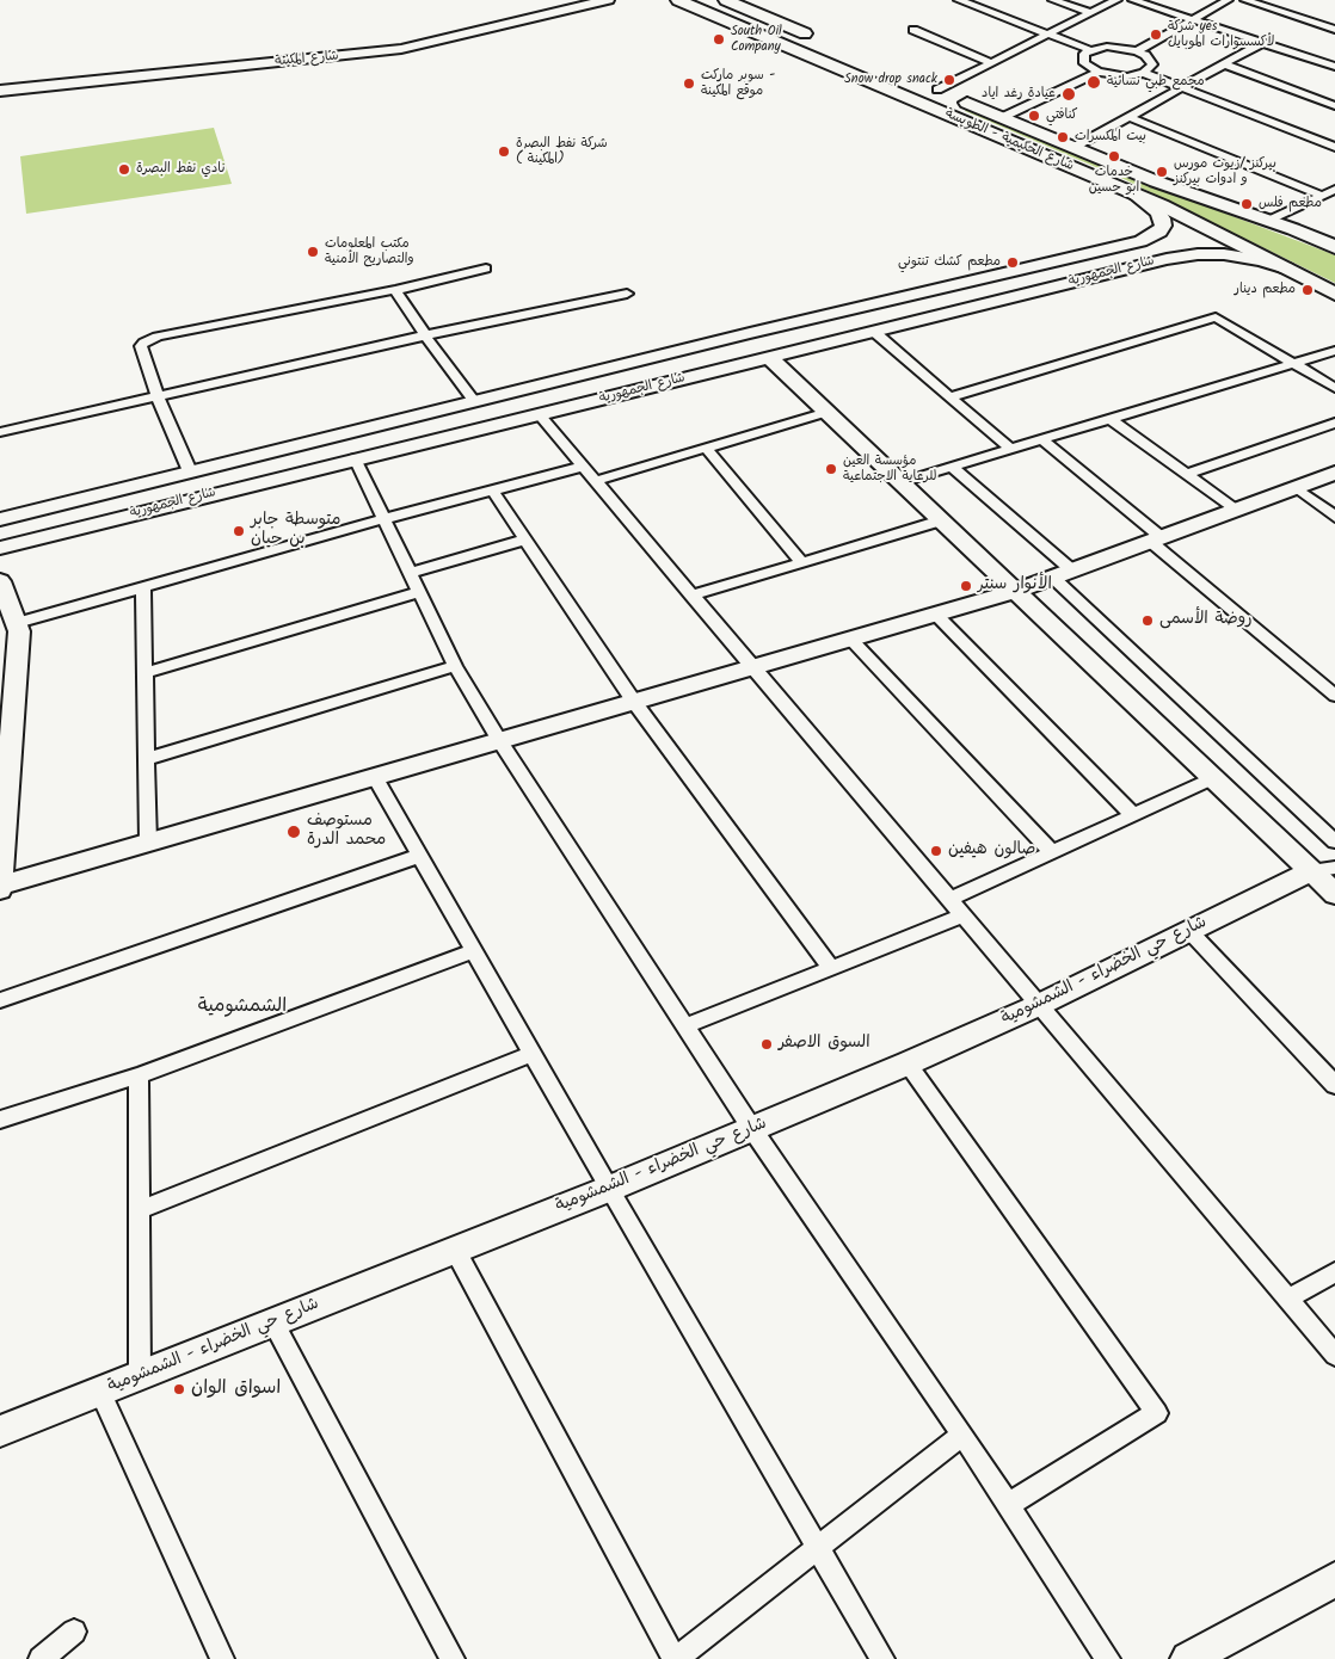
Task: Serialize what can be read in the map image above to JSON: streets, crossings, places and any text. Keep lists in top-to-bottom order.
{
  "streets": {
    "main road": [
      "شارع المكينة",
      "شارع الحكيمية - الطويسة",
      "شارع الجمهورية",
      "شارع حي الخضراء - الشمشومية"
    ]
  },
  "crossings": [
    ["شارع الحكيمية - الطويسة", "شارع الجمهورية"]
  ],
  "districts": ["الشمشومية"],
  "places": [
    "شركة yes لأكسسوارات الموبايل",
    "South Oil Company",
    "Snow drop snack",
    "مجمع طبي نسائية",
    "سوبر ماركت - موقع المكينة",
    "عيادة رغد اياد",
    "كنافتي",
    "بيت المكسرات",
    "شركة نفط البصرة ( المكينة)",
    "خدمات ابو حسين",
    "نادي نفط البصرة",
    "بيركنز /زيوت مورس و ادوات بيركنز",
    "مطعم فلس",
    "مكتب المعلومات والتصاريح الأمنية",
    "مطعم كشك تنتوني",
    "مطعم دينار",
    "مؤسسة العين للرعاية الاجتماعية",
    "متوسطة جابر بن حيان",
    "الأنوار سنتر",
    "روضة الأسمى",
    "مستوصف محمد الدرة",
    "صالون هيفين",
    "السوق الاصفر",
    "اسواق الوان"
  ]
}
